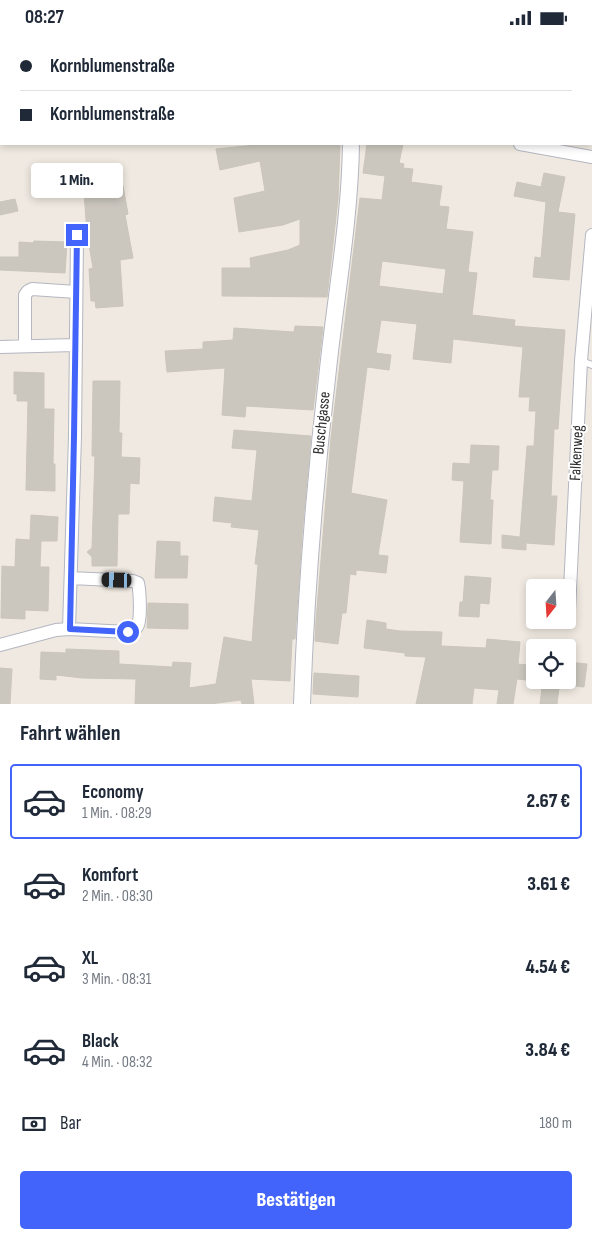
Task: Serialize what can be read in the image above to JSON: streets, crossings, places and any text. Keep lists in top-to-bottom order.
{
  "streets": {
    "street": ["Buschgasse", "Falkenweg"]
  },
  "north": "bottom",
  "page": {
    "status": "08:27",
    "banner": ["Kornblumenstraße", "Kornblumenstraße"],
    "bubble": "1 Min.",
    "heading": "Fahrt wählen",
    "list": [
      {
        "name": "Economy",
        "note": "1 Min. · 08:29",
        "value": "2.67 €"
      },
      {
        "name": "Komfort",
        "note": "2 Min. · 08:30",
        "value": "3.61 €"
      },
      {
        "name": "XL",
        "note": "3 Min. · 08:31",
        "value": "4.54 €"
      },
      {
        "name": "Black",
        "note": "4 Min. · 08:32",
        "value": "3.84 €"
      }
    ],
    "pay": ["Bar", "180 m"],
    "buttons": "Bestätigen"
  }
}
